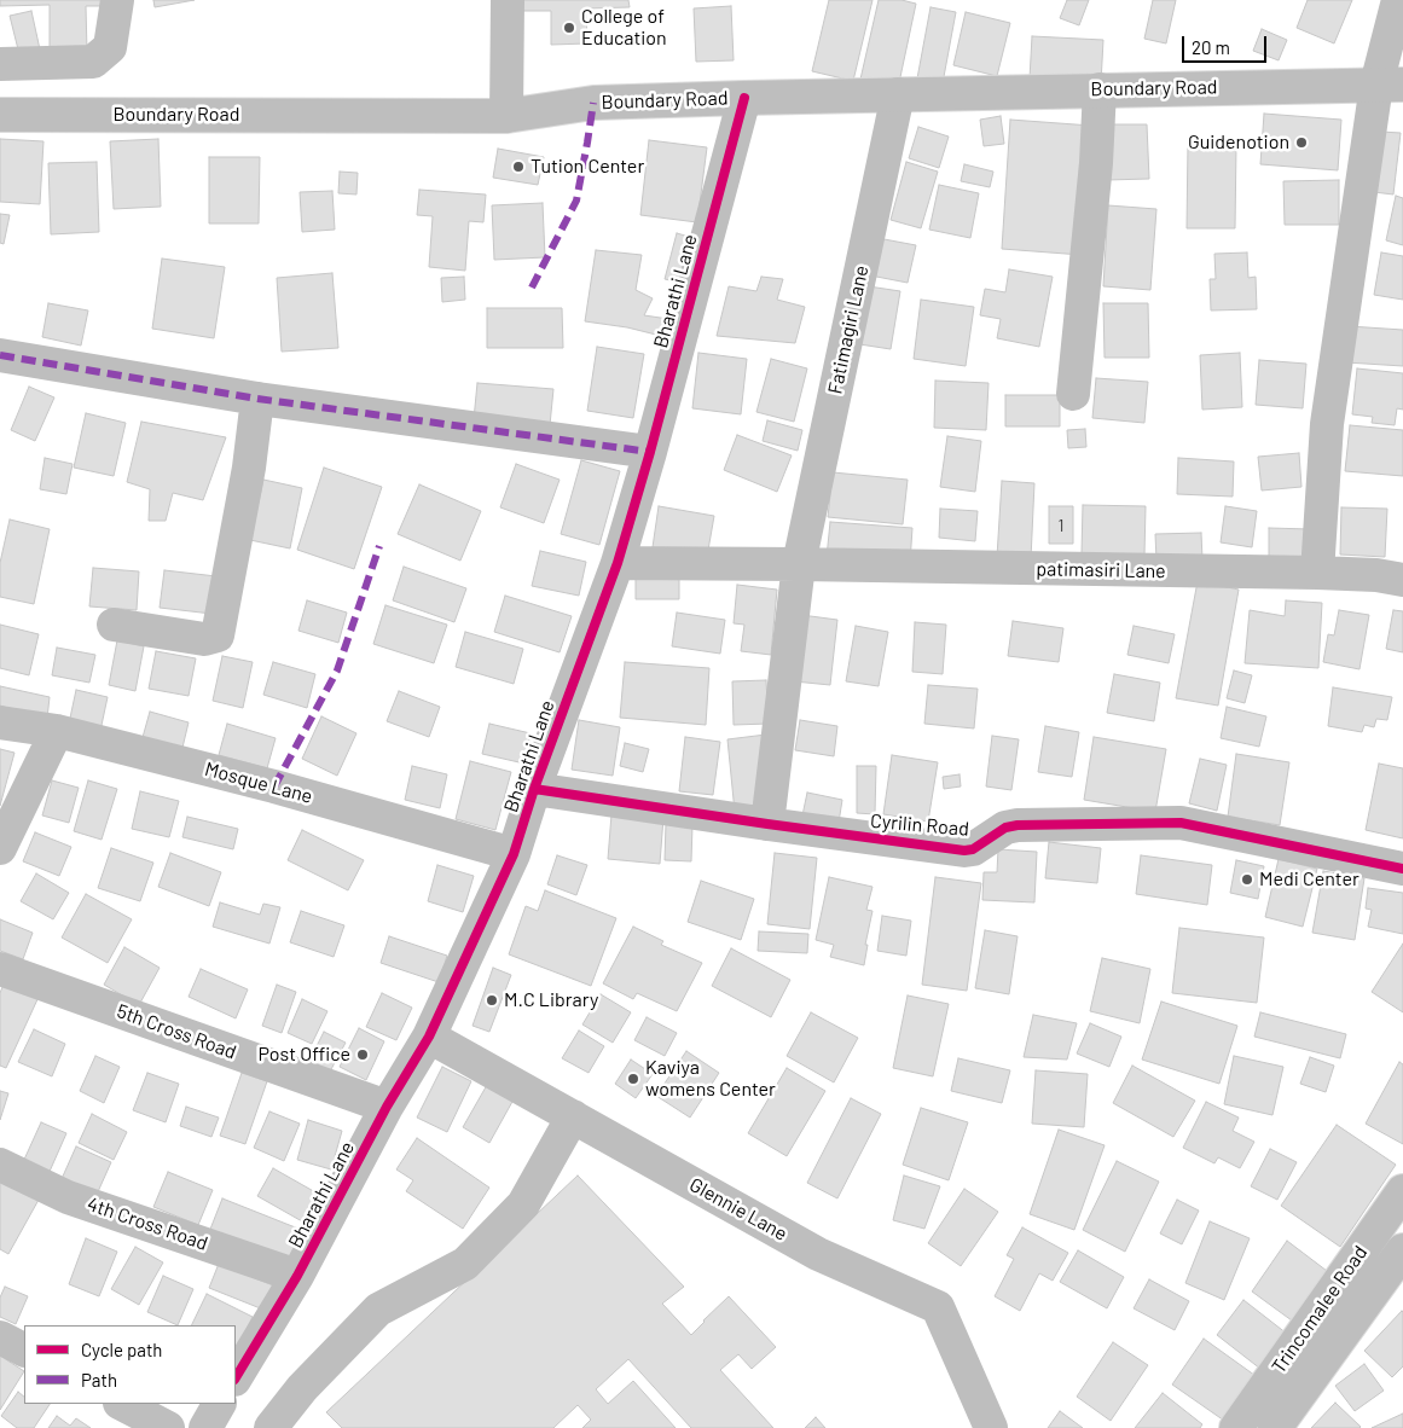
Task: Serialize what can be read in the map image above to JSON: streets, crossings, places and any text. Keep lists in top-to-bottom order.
{
  "streets": {
    "main road": [
      "Boundary Road",
      "Bharathi Lane",
      "Fatimagiri Lane",
      "patimasiri Lane",
      "Mosque Lane",
      "Cyrilin Road",
      "5th Cross Road",
      "Glennie Lane",
      "4th Cross Road",
      "Trincomalee Road"
    ]
  },
  "crossings": [
    ["Boundary Road", "Bharathi Lane"],
    ["Boundary Road", "Fatimagiri Lane"],
    ["Bharathi Lane", "patimasiri Lane"],
    ["Bharathi Lane", "Mosque Lane"],
    ["Bharathi Lane", "Cyrilin Road"],
    ["Bharathi Lane", "5th Cross Road"],
    ["Bharathi Lane", "Glennie Lane"],
    ["Bharathi Lane", "4th Cross Road"],
    ["Fatimagiri Lane", "patimasiri Lane"],
    ["Fatimagiri Lane", "Cyrilin Road"]
  ],
  "places": [
    "College of Education",
    "Guidenotion",
    "Tution Center",
    "Medi Center",
    "M.C Library",
    "Post Office",
    "Kaviya womens Center"
  ],
  "house_numbers": ["1"],
  "legend": ["Cycle path", "Path"],
  "scale_bar": "20 m"
}
